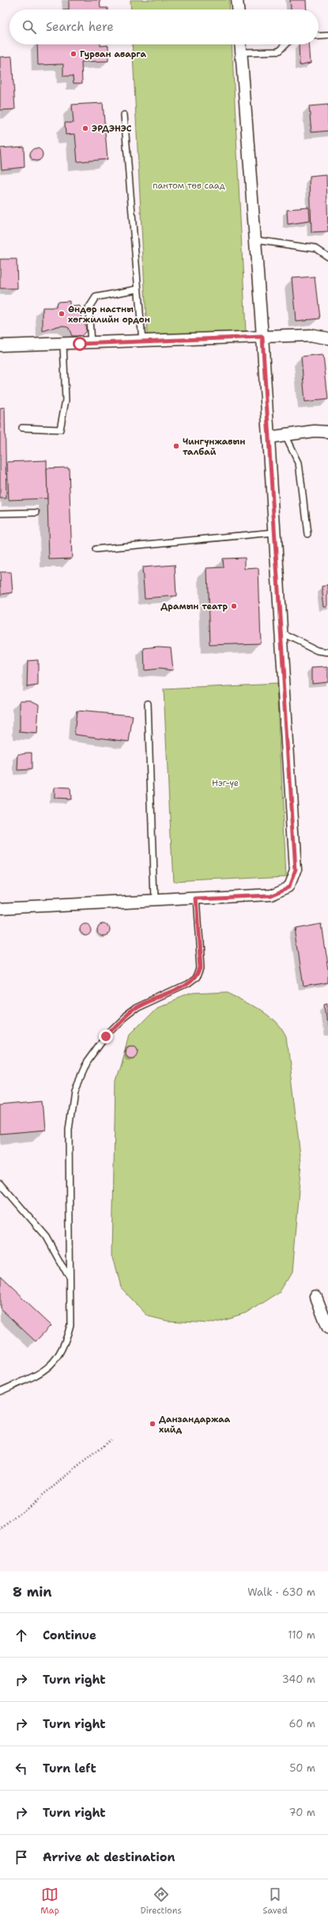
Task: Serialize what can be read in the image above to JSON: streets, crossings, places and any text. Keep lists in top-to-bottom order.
{
  "parks": ["пантом төв саад", "Нэг-үе"],
  "places": [
    "Гурван аварга",
    "ЭРДЭНЭС",
    "Өндөр настны хөгжилийн ордон",
    "Чингүнжавын талбай",
    "Драмын театр",
    "Данзандаржаа хийд"
  ],
  "page": {
    "search": "Search here",
    "heading": ["8 min", "Walk · 630 m"],
    "list": [
      ["Continue", "110 m"],
      ["Turn right", "340 m"],
      ["Turn right", "60 m"],
      ["Turn left", "50 m"],
      ["Turn right", "70 m"],
      "Arrive at destination"
    ],
    "nav": ["Map", "Directions", "Saved"]
  }
}
